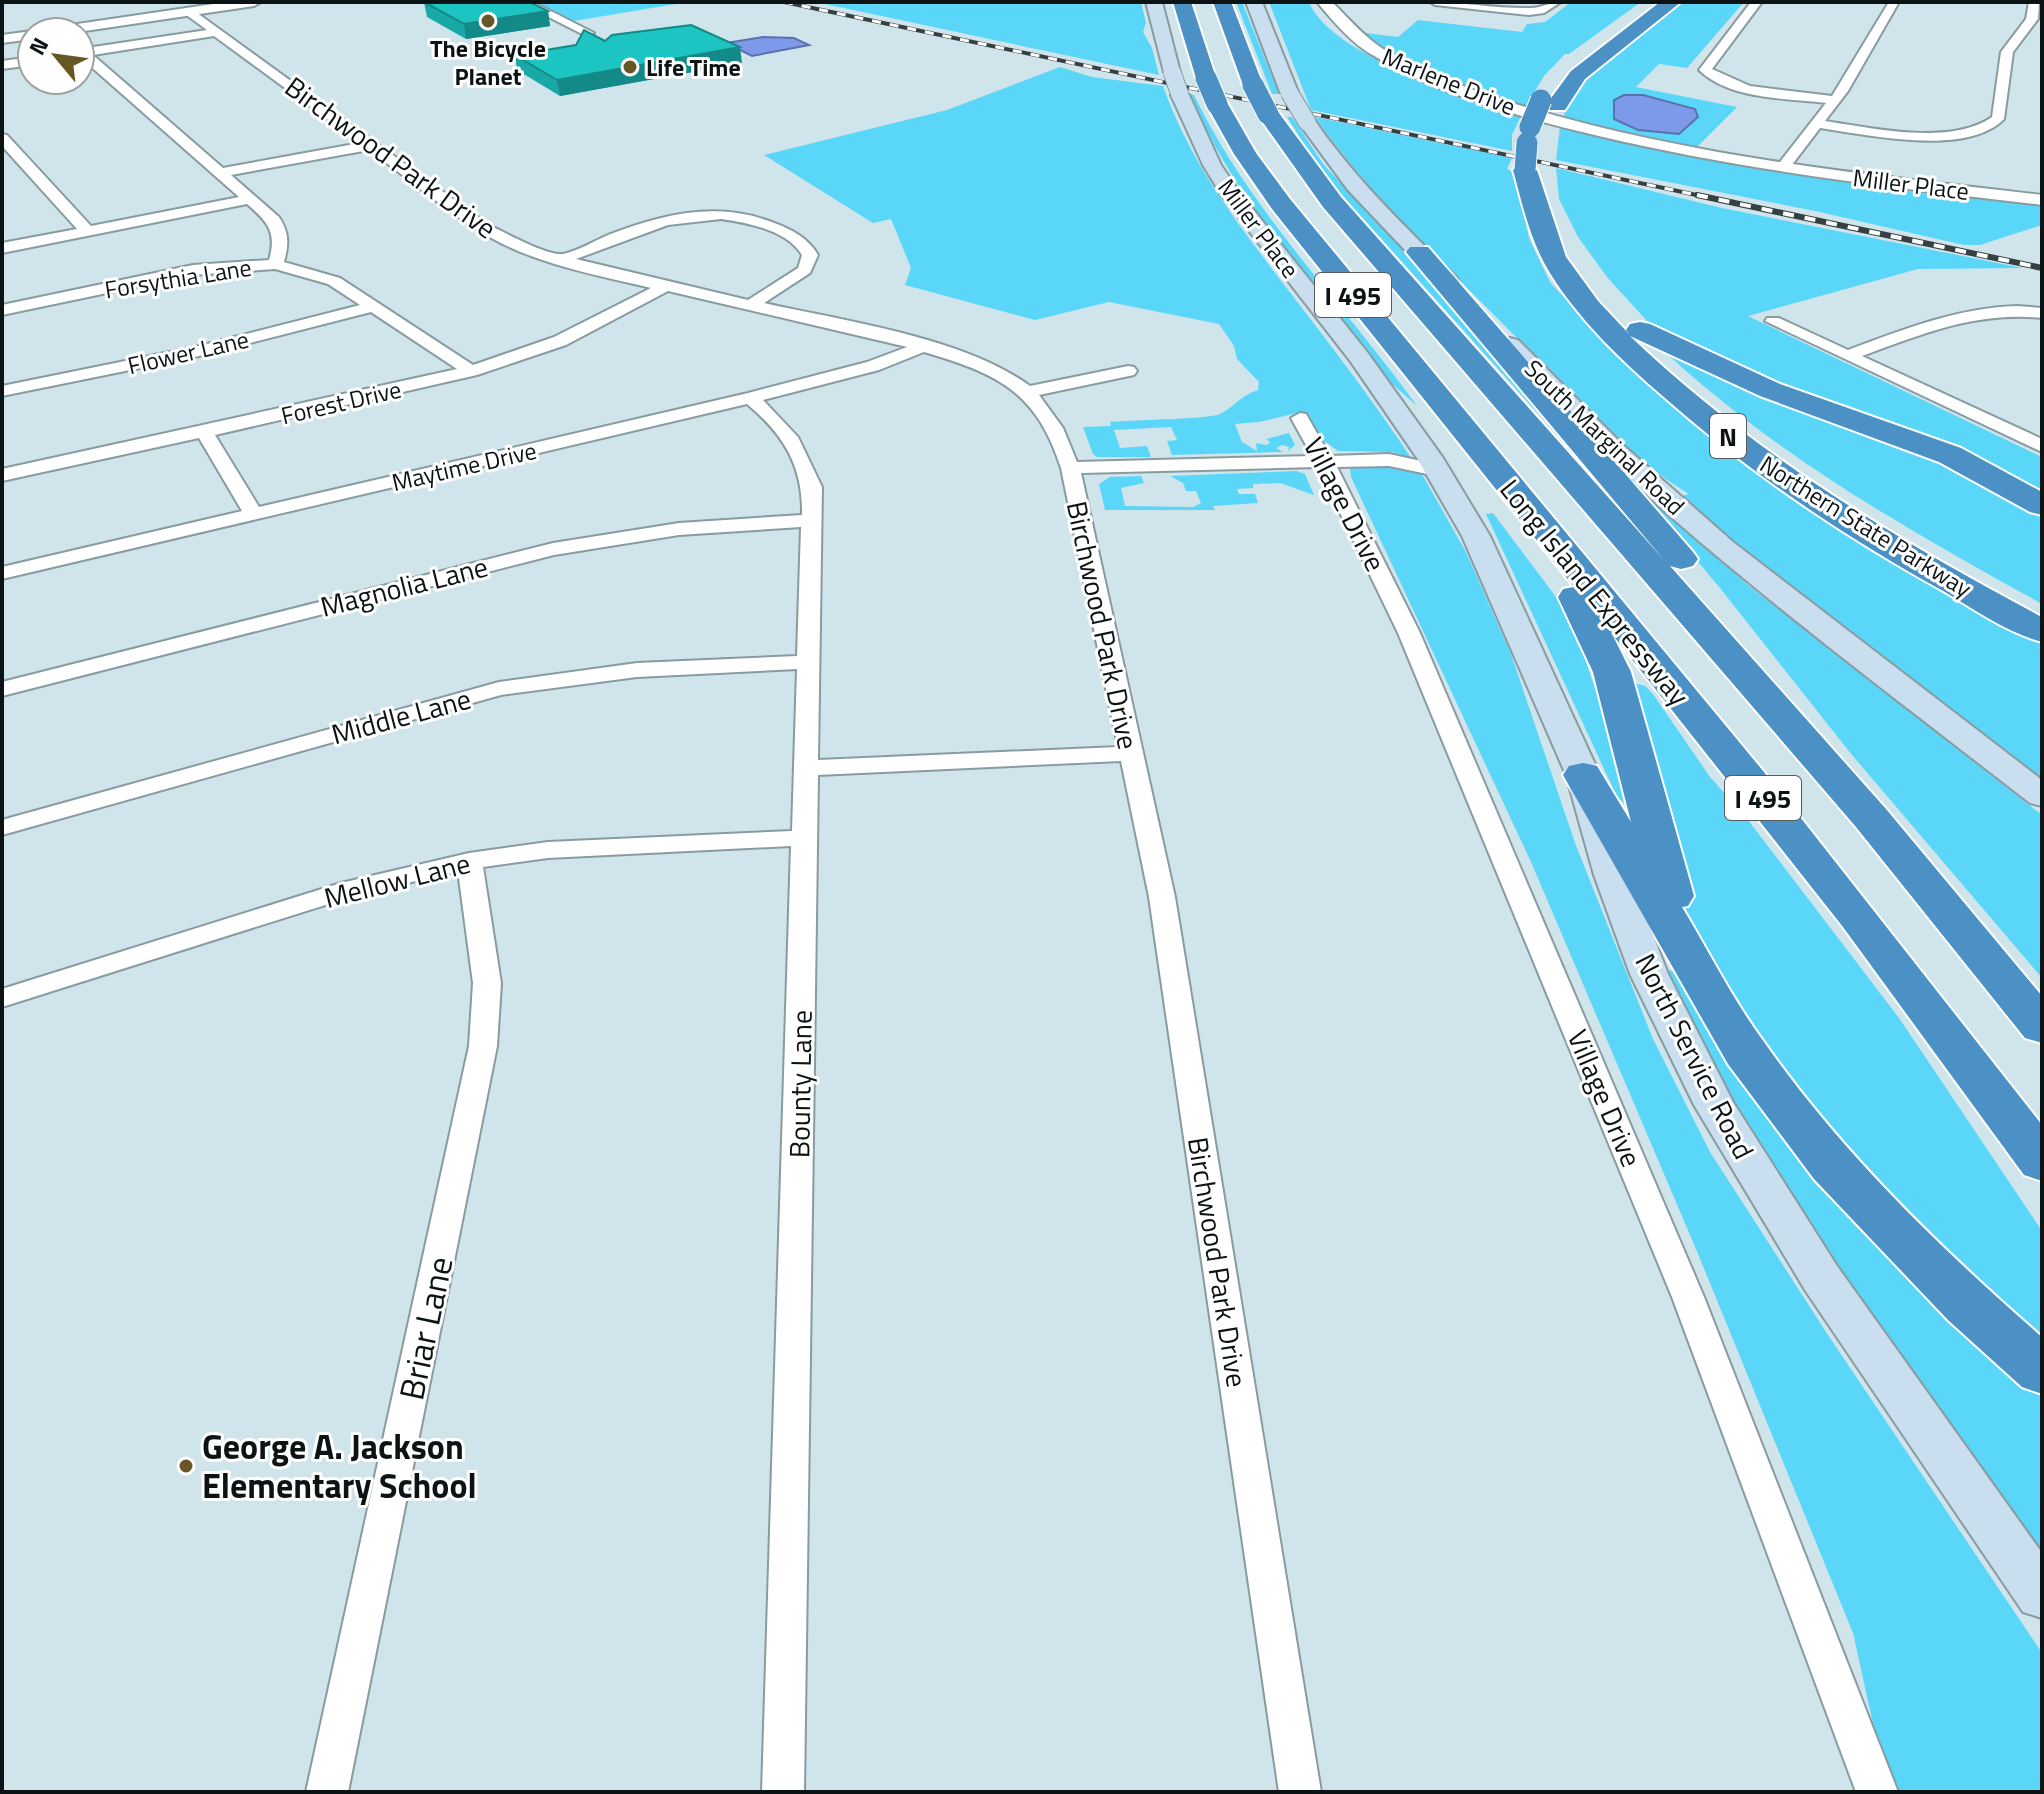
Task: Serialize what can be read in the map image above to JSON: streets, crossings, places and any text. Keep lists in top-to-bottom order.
{
  "streets": {
    "highway": [
      "I 495",
      "N",
      "Northern State Parkway",
      "Long Island Expressway"
    ],
    "main road": ["Miller Place", "South Marginal Road", "North Service Road"],
    "street": [
      "Marlene Drive",
      "Birchwood Park Drive",
      "Forsythia Lane",
      "Flower Lane",
      "Forest Drive",
      "Maytime Drive",
      "Village Drive",
      "Magnolia Lane",
      "Middle Lane",
      "Mellow Lane",
      "Bounty Lane",
      "Briar Lane"
    ]
  },
  "crossings": [
    ["Marlene Drive", "Miller Place"],
    ["Marlene Drive", "Northern State Parkway"],
    ["Birchwood Park Drive", "Forest Drive"],
    ["Birchwood Park Drive", "Maytime Drive"],
    ["Miller Place", "Northern State Parkway"],
    ["Miller Place", "North Service Road"],
    ["Forsythia Lane", "Flower Lane"],
    ["Forsythia Lane", "Forest Drive"],
    ["Maytime Drive", "Bounty Lane"],
    ["Magnolia Lane", "Bounty Lane"],
    ["Middle Lane", "Bounty Lane"],
    ["Mellow Lane", "Bounty Lane"],
    ["Mellow Lane", "Briar Lane"]
  ],
  "places": ["The Bicycle Planet", "Life Time", "George A. Jackson Elementary School"],
  "north": "top left"
}
